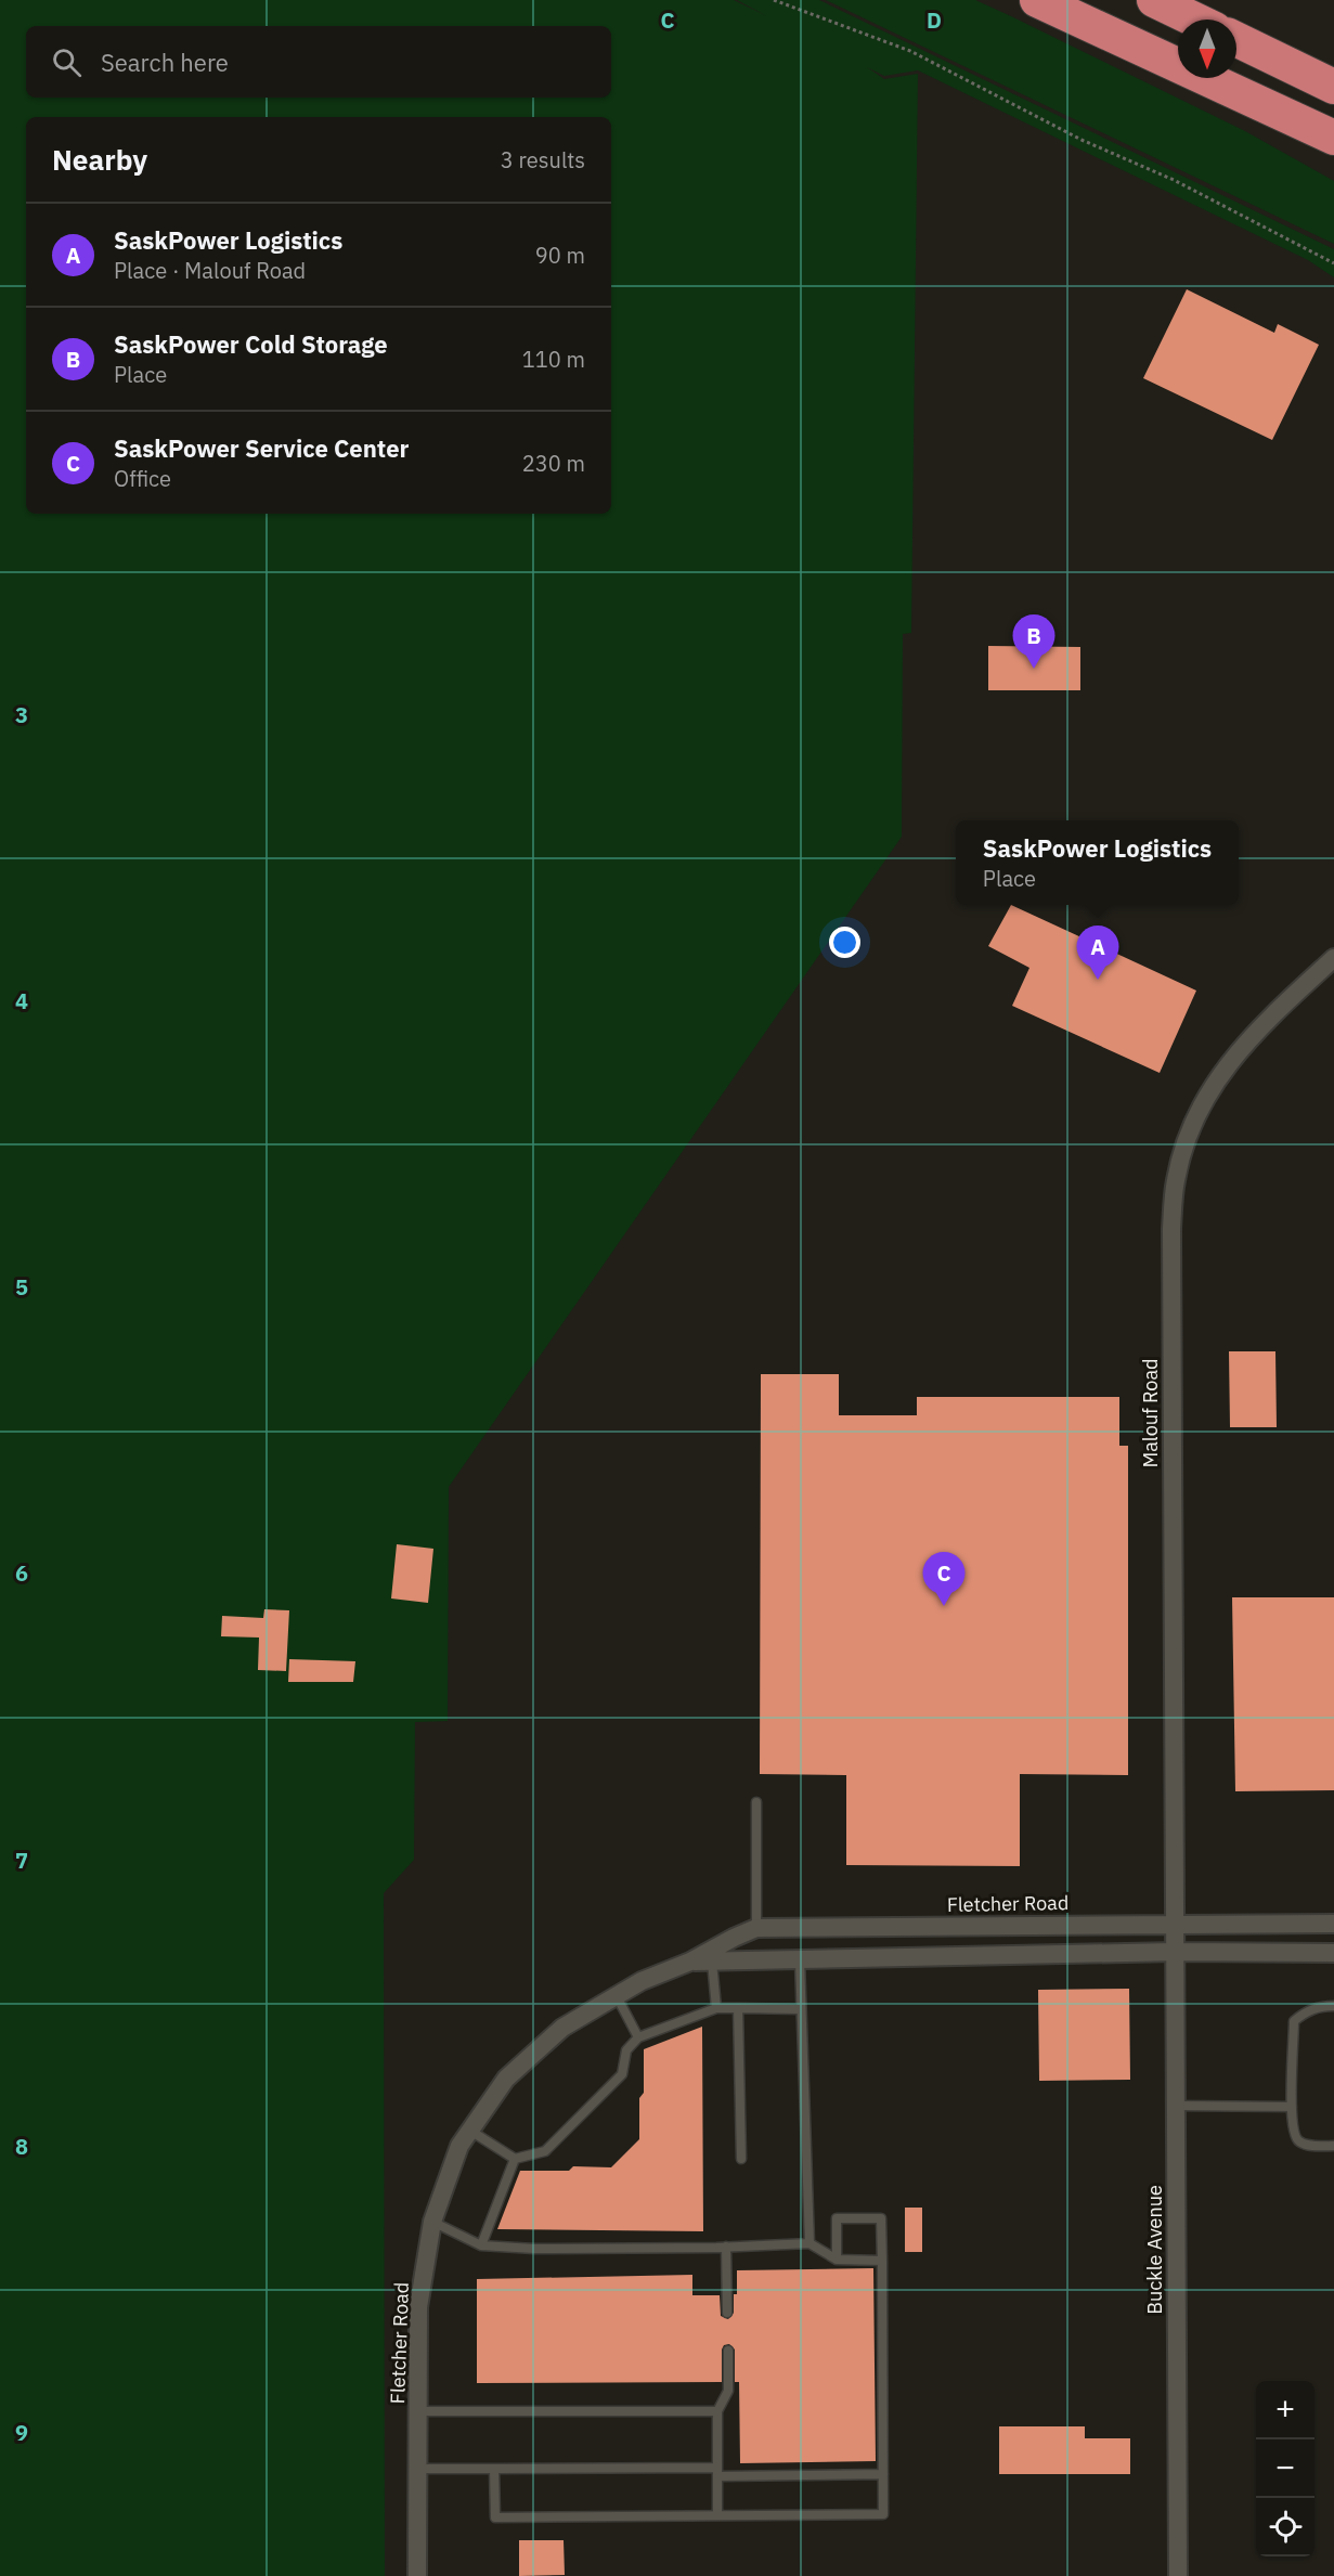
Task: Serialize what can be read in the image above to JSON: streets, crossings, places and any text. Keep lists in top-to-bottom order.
{
  "streets": {
    "street": ["Malouf Road", "Fletcher Road", "Buckle Avenue"]
  },
  "crossings": [
    ["Malouf Road", "Fletcher Road"],
    ["Malouf Road", "Buckle Avenue"],
    ["Fletcher Road", "Buckle Avenue"]
  ],
  "north": "bottom",
  "page": {
    "search": "Search here",
    "heading": ["Nearby", "3 results"],
    "list": [
      {
        "mark": "A",
        "name": "SaskPower Logistics",
        "note": "Place · Malouf Road",
        "value": "90 m"
      },
      {
        "mark": "B",
        "name": "SaskPower Cold Storage",
        "note": "Place",
        "value": "110 m"
      },
      {
        "mark": "C",
        "name": "SaskPower Service Center",
        "note": "Office",
        "value": "230 m"
      }
    ],
    "pins": ["B", "A", "C"],
    "popup": ["SaskPower Logistics", "Place"],
    "map_buttons": ["+", "−"]
  },
  "grid": {
    "columns": ["C", "D"],
    "rows": [
      "3",
      "4",
      "5",
      "6",
      "7",
      "8",
      "9"
    ]
  }
}
